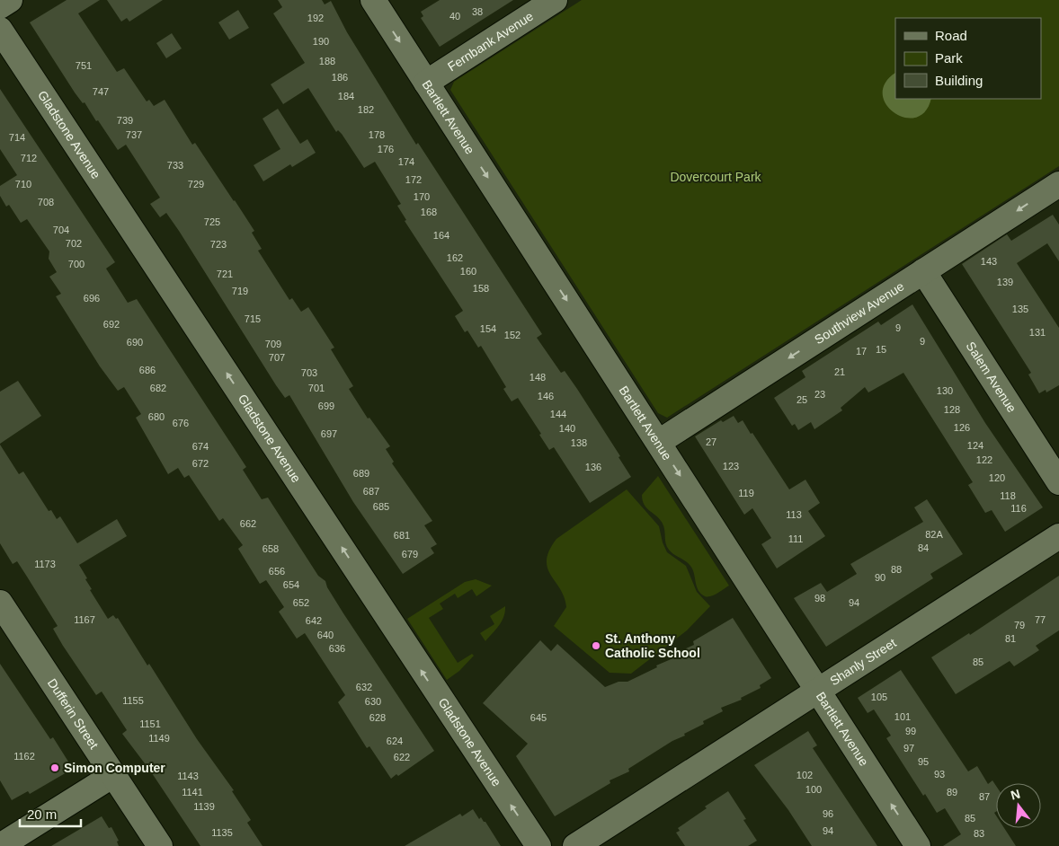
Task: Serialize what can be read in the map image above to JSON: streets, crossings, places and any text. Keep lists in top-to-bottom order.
{
  "streets": {
    "street": [
      "Fernbank Avenue",
      "Bartlett Avenue",
      "Gladstone Avenue",
      "Southview Avenue",
      "Salem Avenue",
      "Shanly Street",
      "Dufferin Street"
    ]
  },
  "crossings": [
    ["Fernbank Avenue", "Bartlett Avenue"],
    ["Bartlett Avenue", "Southview Avenue"],
    ["Bartlett Avenue", "Shanly Street"],
    ["Southview Avenue", "Salem Avenue"]
  ],
  "one_way": ["Gladstone Avenue", "Southview Avenue"],
  "parks": ["Dovercourt Park"],
  "places": ["St. Anthony Catholic School", "Simon Computer"],
  "house_numbers": [
    "38",
    "40",
    "192",
    "190",
    "188",
    "751",
    "186",
    "747",
    "184",
    "182",
    "739",
    "737",
    "178",
    "714",
    "176",
    "712",
    "174",
    "733",
    "172",
    "710",
    "729",
    "170",
    "708",
    "168",
    "725",
    "704",
    "164",
    "702",
    "723",
    "162",
    "143",
    "700",
    "160",
    "721",
    "139",
    "158",
    "719",
    "696",
    "135",
    "715",
    "692",
    "9",
    "154",
    "131",
    "152",
    "9",
    "690",
    "709",
    "15",
    "17",
    "707",
    "686",
    "21",
    "703",
    "148",
    "682",
    "701",
    "130",
    "23",
    "146",
    "25",
    "699",
    "128",
    "144",
    "680",
    "676",
    "126",
    "140",
    "697",
    "27",
    "138",
    "124",
    "674",
    "122",
    "672",
    "123",
    "136",
    "689",
    "120",
    "687",
    "119",
    "118",
    "685",
    "116",
    "113",
    "662",
    "82A",
    "681",
    "111",
    "84",
    "658",
    "679",
    "1173",
    "88",
    "656",
    "90",
    "654",
    "98",
    "652",
    "94",
    "1167",
    "77",
    "642",
    "79",
    "640",
    "81",
    "636",
    "85",
    "632",
    "105",
    "1155",
    "630",
    "101",
    "628",
    "645",
    "1151",
    "99",
    "1149",
    "624",
    "97",
    "1162",
    "622",
    "95",
    "93",
    "102",
    "1143",
    "100",
    "1141",
    "89",
    "87",
    "1139",
    "96",
    "85",
    "94",
    "1135",
    "83"
  ],
  "legend": ["Road", "Park", "Building"],
  "scale_bar": "20 m",
  "north": "top"
}
